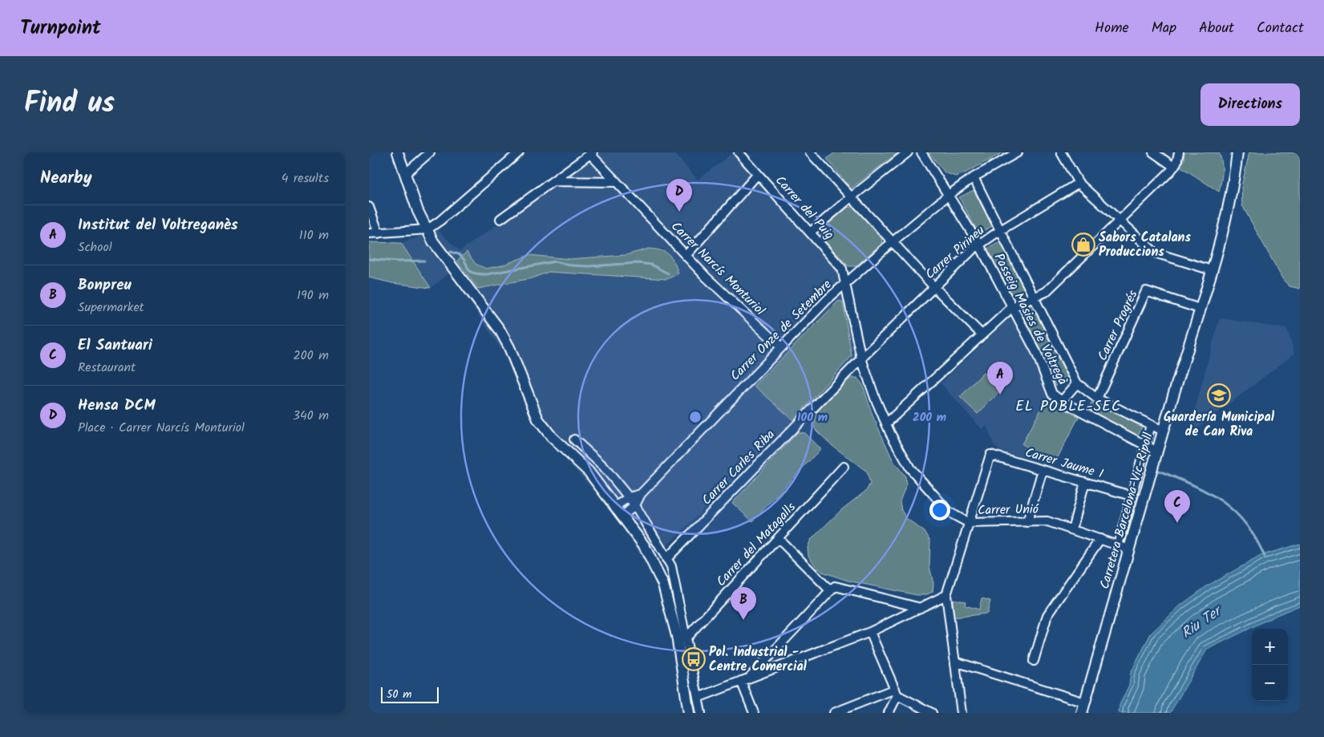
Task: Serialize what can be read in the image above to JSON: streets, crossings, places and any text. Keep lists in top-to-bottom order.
{
  "streets": {
    "street": [
      "Carrer del Puig",
      "Carrer Pirineu",
      "Carrer Narcís Monturiol",
      "Passeig Masies de Voltregà",
      "Carrer Progrés",
      "Carrer Onze de Setembre",
      "Carrer Jaume I",
      "Carrer Carles Riba",
      "Carrer Unió",
      "Carretera Barcelona-Vic-Ripoll",
      "Carrer del Matagalls"
    ]
  },
  "crossings": [
    ["Carrer del Puig", "Carrer Onze de Setembre"],
    ["Carrer del Puig", "Carrer Unió"],
    ["Carrer Pirineu", "Passeig Masies de Voltregà"],
    ["Carrer Pirineu", "Carrer Carles Riba"],
    ["Carrer Pirineu", "Carrer Unió"],
    ["Carrer Narcís Monturiol", "Carrer Onze de Setembre"],
    ["Passeig Masies de Voltregà", "Carrer Progrés"],
    ["Passeig Masies de Voltregà", "Carrer Onze de Setembre"],
    ["Passeig Masies de Voltregà", "Carretera Barcelona-Vic-Ripoll"],
    ["Carrer Progrés", "Carretera Barcelona-Vic-Ripoll"],
    ["Carrer Onze de Setembre", "Carrer Unió"],
    ["Carrer Jaume I", "Carrer Unió"],
    ["Carrer Carles Riba", "Carrer Unió"],
    ["Carrer Unió", "Carretera Barcelona-Vic-Ripoll"]
  ],
  "districts": ["EL POBLE-SEC"],
  "water": ["Riu Ter"],
  "places": {
    "shop": ["Sabors Catalans Produccions"],
    "school or university": ["Guardería Municipal de Can Riva"],
    "bus stop": ["Pol. Industrial - Centre Comercial"]
  },
  "scale_bar": "50 m",
  "page": {
    "header": "Turnpoint",
    "nav": [
      "Home",
      "Map",
      "About",
      "Contact"
    ],
    "title": "Find us",
    "buttons": "Directions",
    "heading": ["Nearby", "4 results"],
    "pins": [
      "D",
      "A",
      "C",
      "B"
    ],
    "list": [
      {
        "mark": "A",
        "name": "Institut del Voltreganès",
        "note": "School",
        "value": "110 m"
      },
      {
        "mark": "B",
        "name": "Bonpreu",
        "note": "Supermarket",
        "value": "190 m"
      },
      {
        "mark": "C",
        "name": "El Santuari",
        "note": "Restaurant",
        "value": "200 m"
      },
      {
        "mark": "D",
        "name": "Hensa DCM",
        "note": "Place · Carrer Narcís Monturiol",
        "value": "340 m"
      }
    ],
    "map_buttons": ["+", "−"],
    "scale": "50 m"
  },
  "rings": ["100 m", "200 m"]
}
